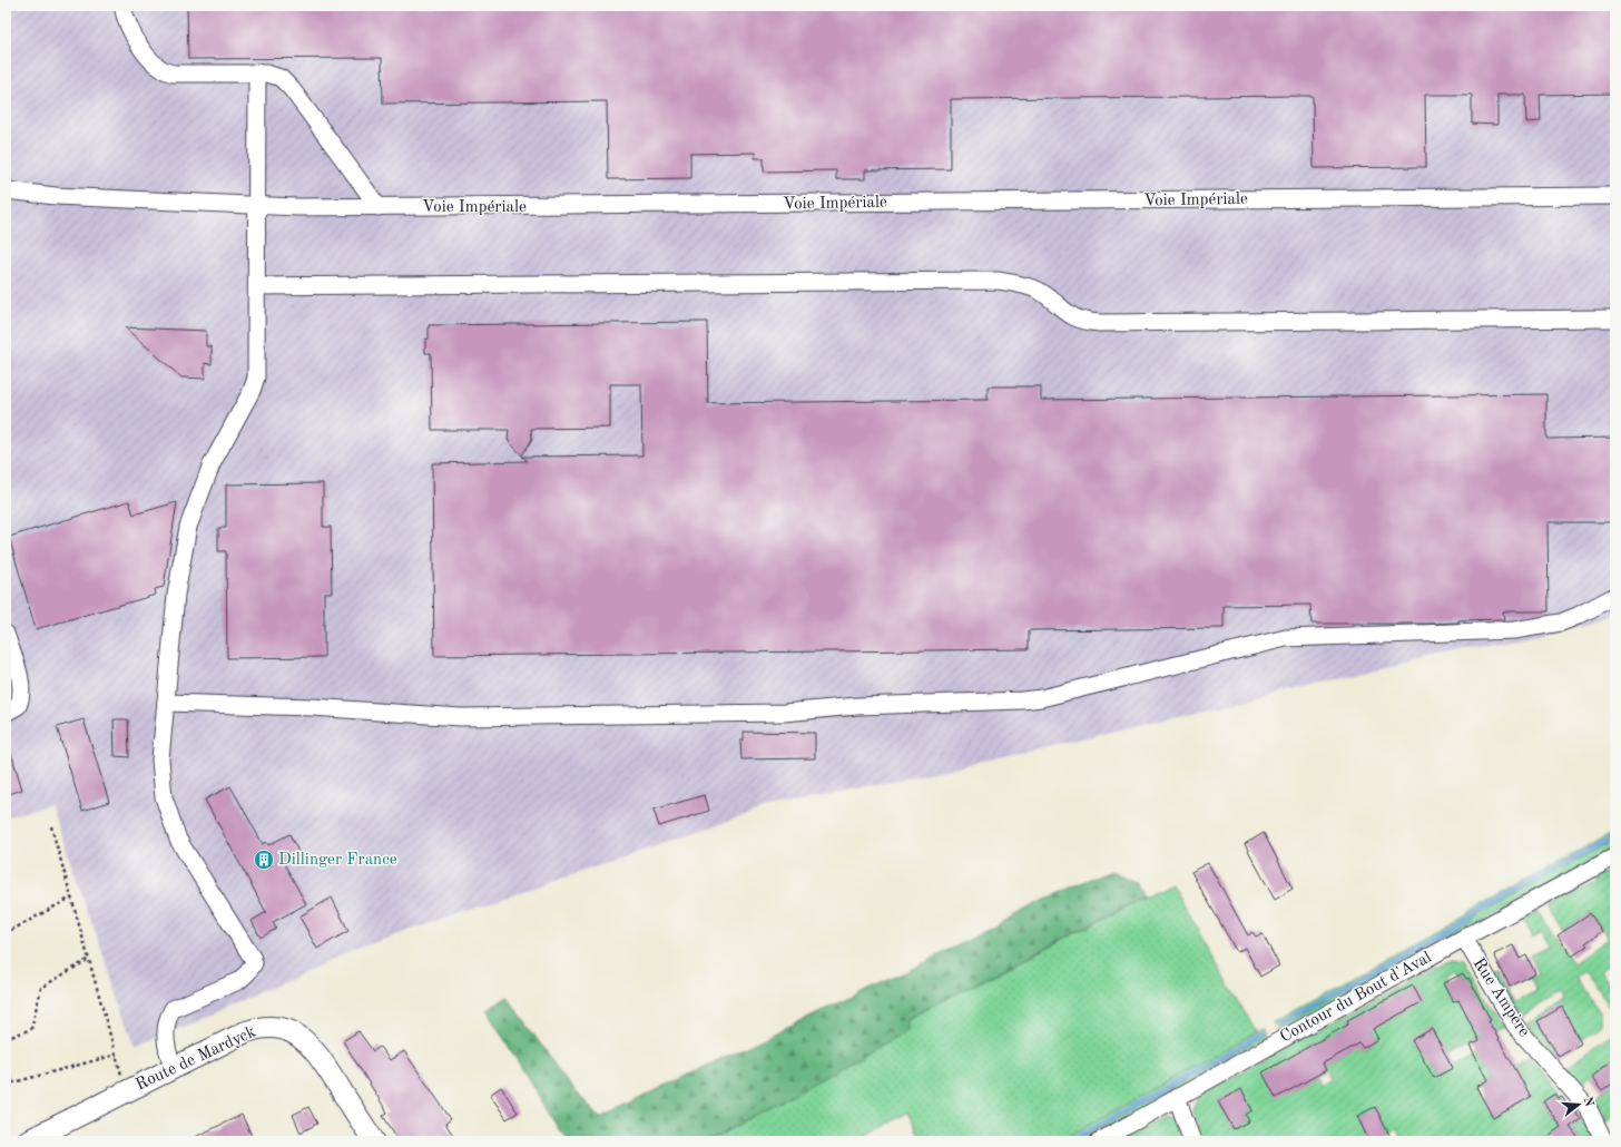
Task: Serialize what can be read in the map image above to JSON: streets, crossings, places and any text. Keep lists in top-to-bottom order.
{
  "streets": {
    "main road": ["Route de Mardyck"],
    "street": ["Voie Impériale", "Contour du Bout d'Aval", "Rue Ampère"]
  },
  "crossings": [
    ["Contour du Bout d'Aval", "Rue Ampère"]
  ],
  "places": {
    "building": ["Dillinger France"]
  },
  "north": "right"
}
